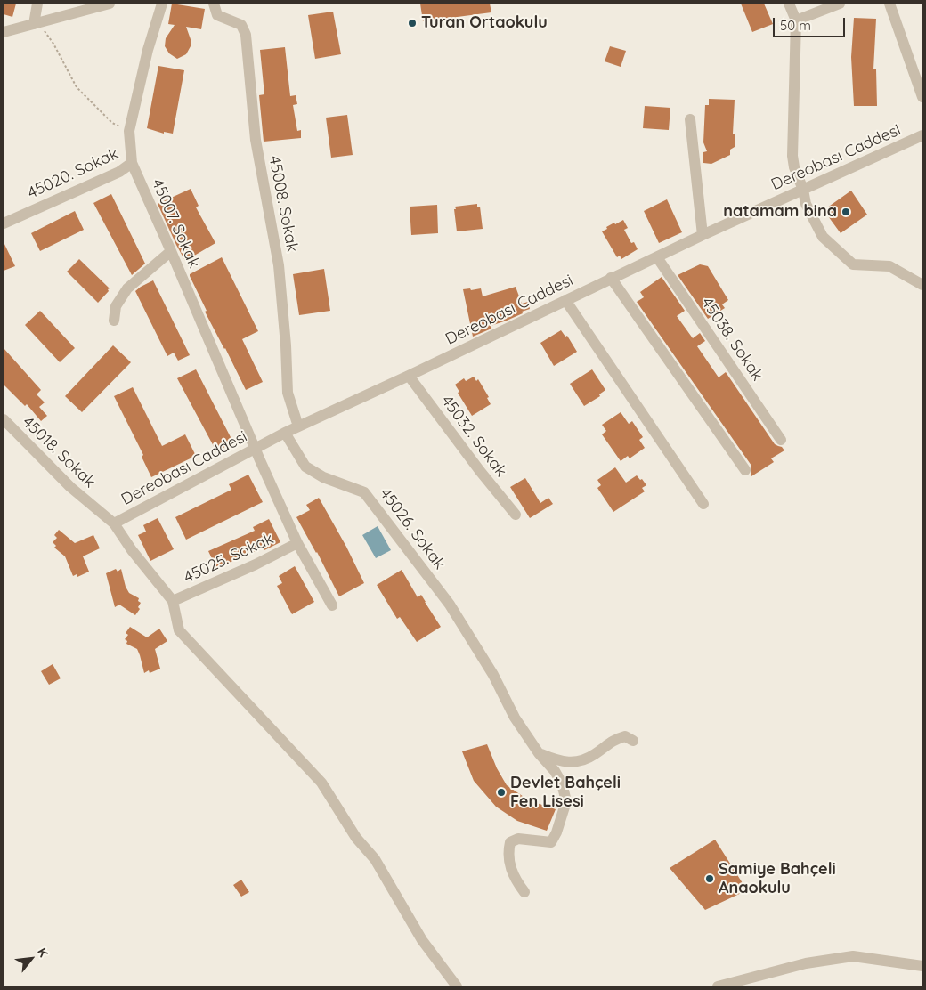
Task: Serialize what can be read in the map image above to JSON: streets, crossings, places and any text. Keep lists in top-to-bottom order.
{
  "streets": {
    "street": [
      "Dereobası Caddesi",
      "45020. Sokak",
      "45008. Sokak",
      "45007. Sokak",
      "45038. Sokak",
      "45032. Sokak",
      "45018. Sokak",
      "45026. Sokak",
      "45025. Sokak"
    ]
  },
  "crossings": [
    ["Dereobası Caddesi", "45008. Sokak"],
    ["Dereobası Caddesi", "45007. Sokak"],
    ["Dereobası Caddesi", "45038. Sokak"],
    ["Dereobası Caddesi", "45032. Sokak"],
    ["Dereobası Caddesi", "45018. Sokak"],
    ["Dereobası Caddesi", "45026. Sokak"],
    ["Dereobası Caddesi", "45025. Sokak"],
    ["45020. Sokak", "45007. Sokak"],
    ["45007. Sokak", "45025. Sokak"],
    ["45018. Sokak", "45025. Sokak"]
  ],
  "places": [
    "Turan Ortaokulu",
    "natamam bina",
    "Devlet Bahçeli Fen Lisesi",
    "Samiye Bahçeli Anaokulu"
  ],
  "scale_bar": "50 m",
  "north": "top right"
}
